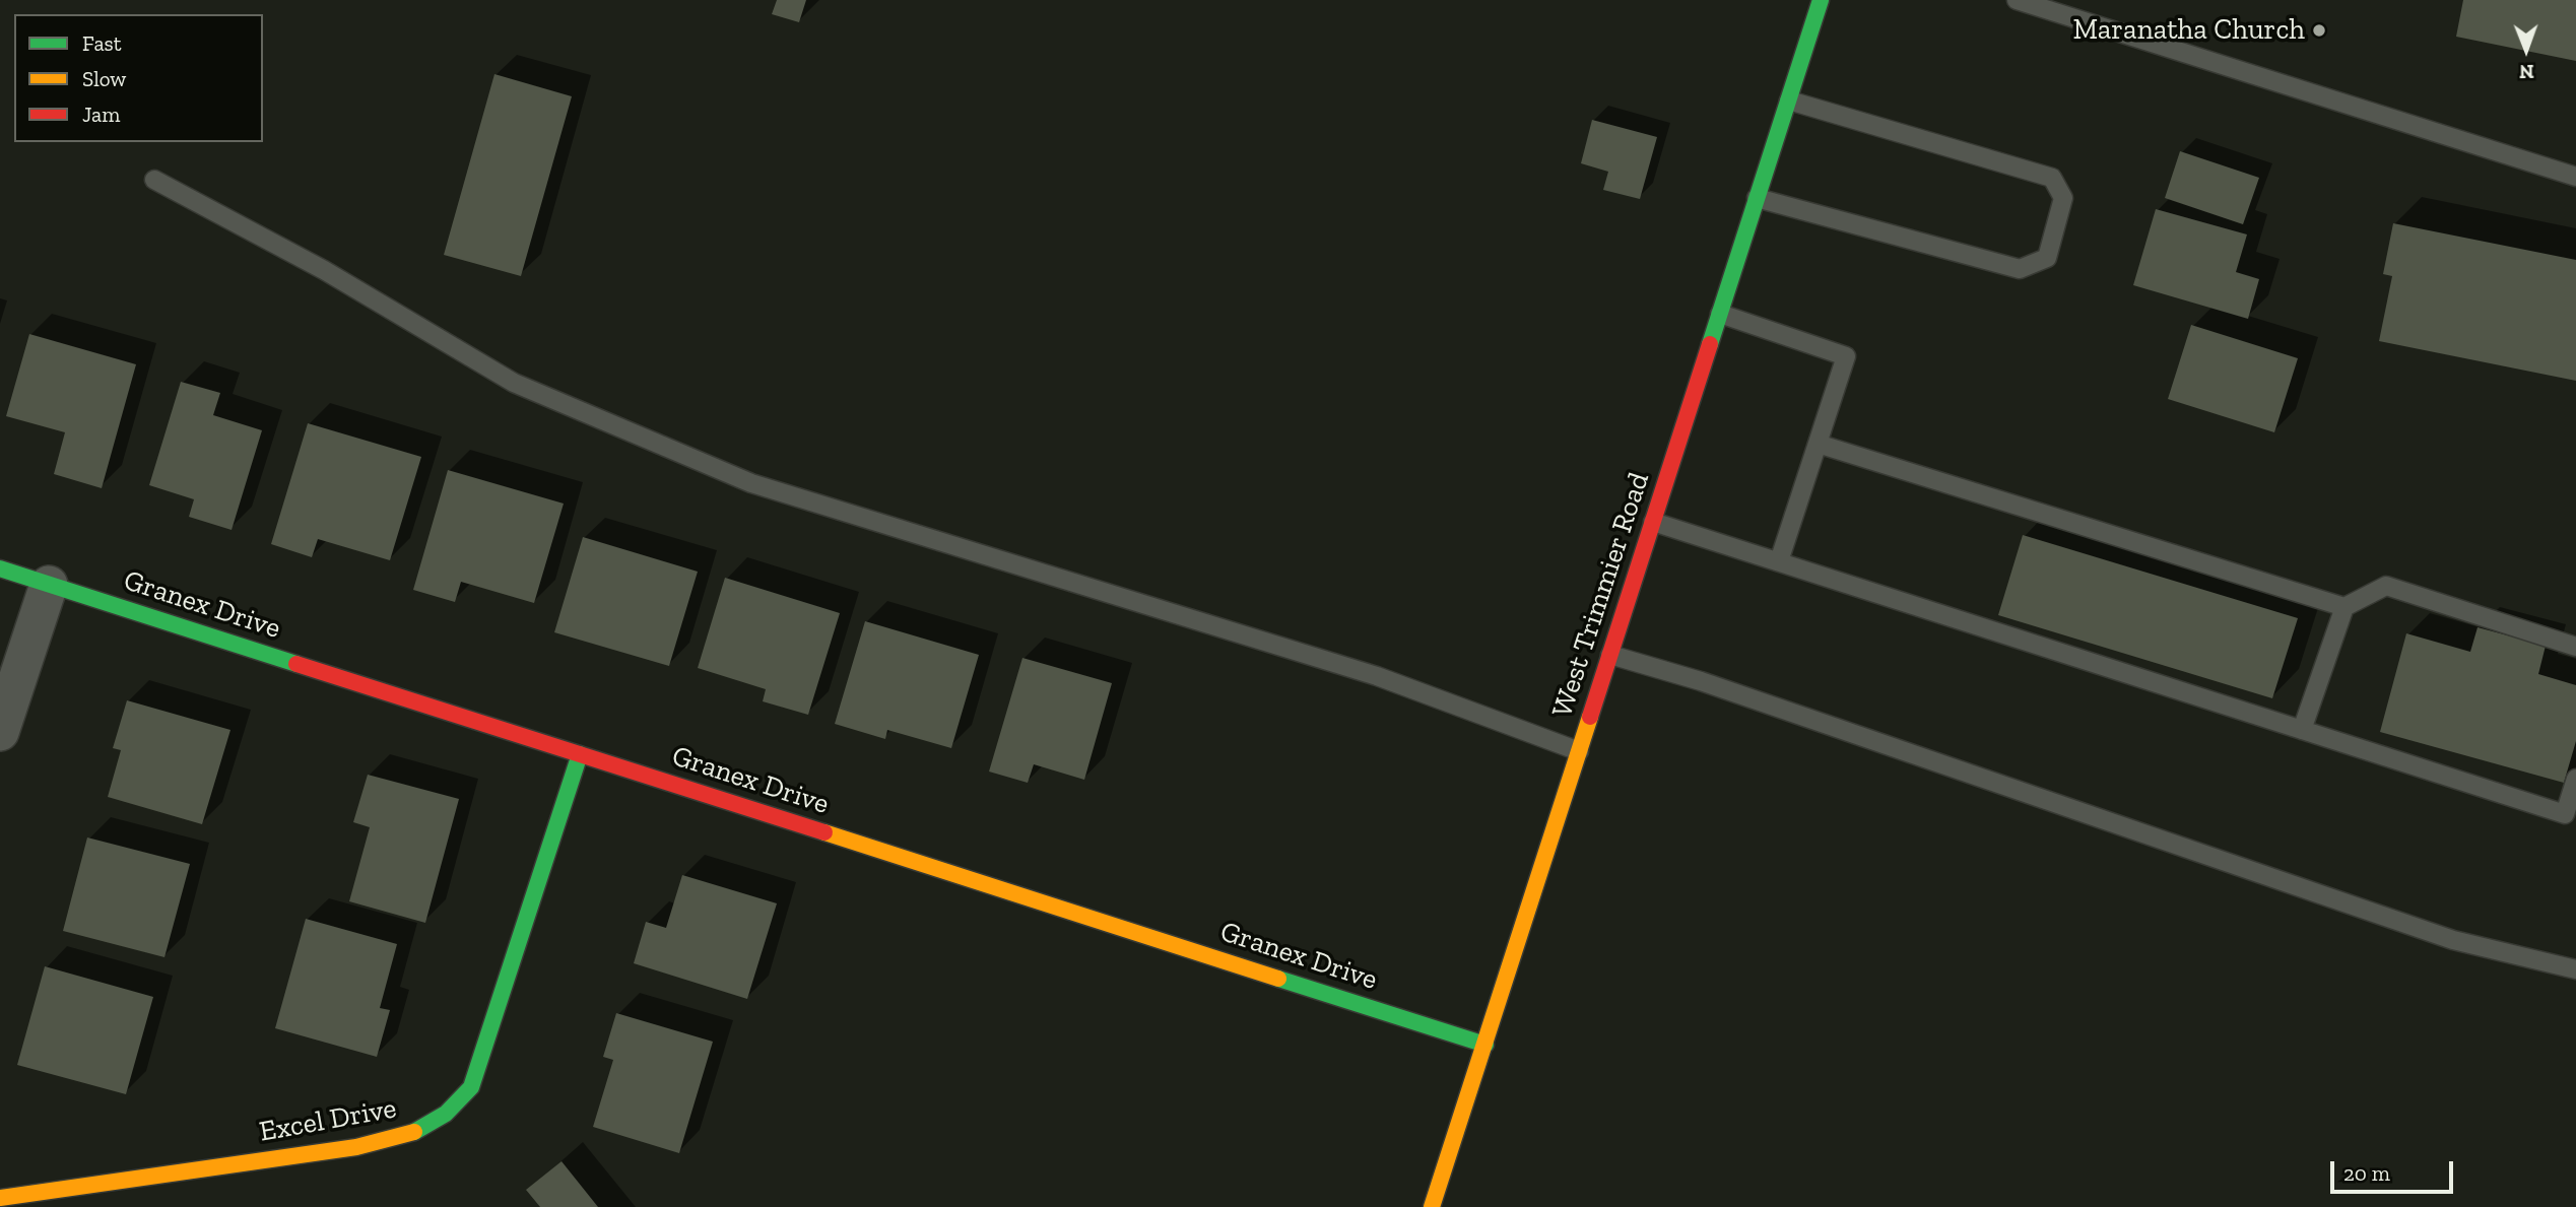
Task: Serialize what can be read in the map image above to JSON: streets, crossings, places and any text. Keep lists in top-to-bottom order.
{
  "streets": {
    "street": ["West Trimmier Road", "Granex Drive", "Excel Drive"]
  },
  "crossings": [
    ["West Trimmier Road", "Granex Drive"],
    ["Granex Drive", "Excel Drive"]
  ],
  "places": ["Maranatha Church"],
  "legend": ["Fast", "Slow", "Jam"],
  "scale_bar": "20 m",
  "north": "bottom"
}
